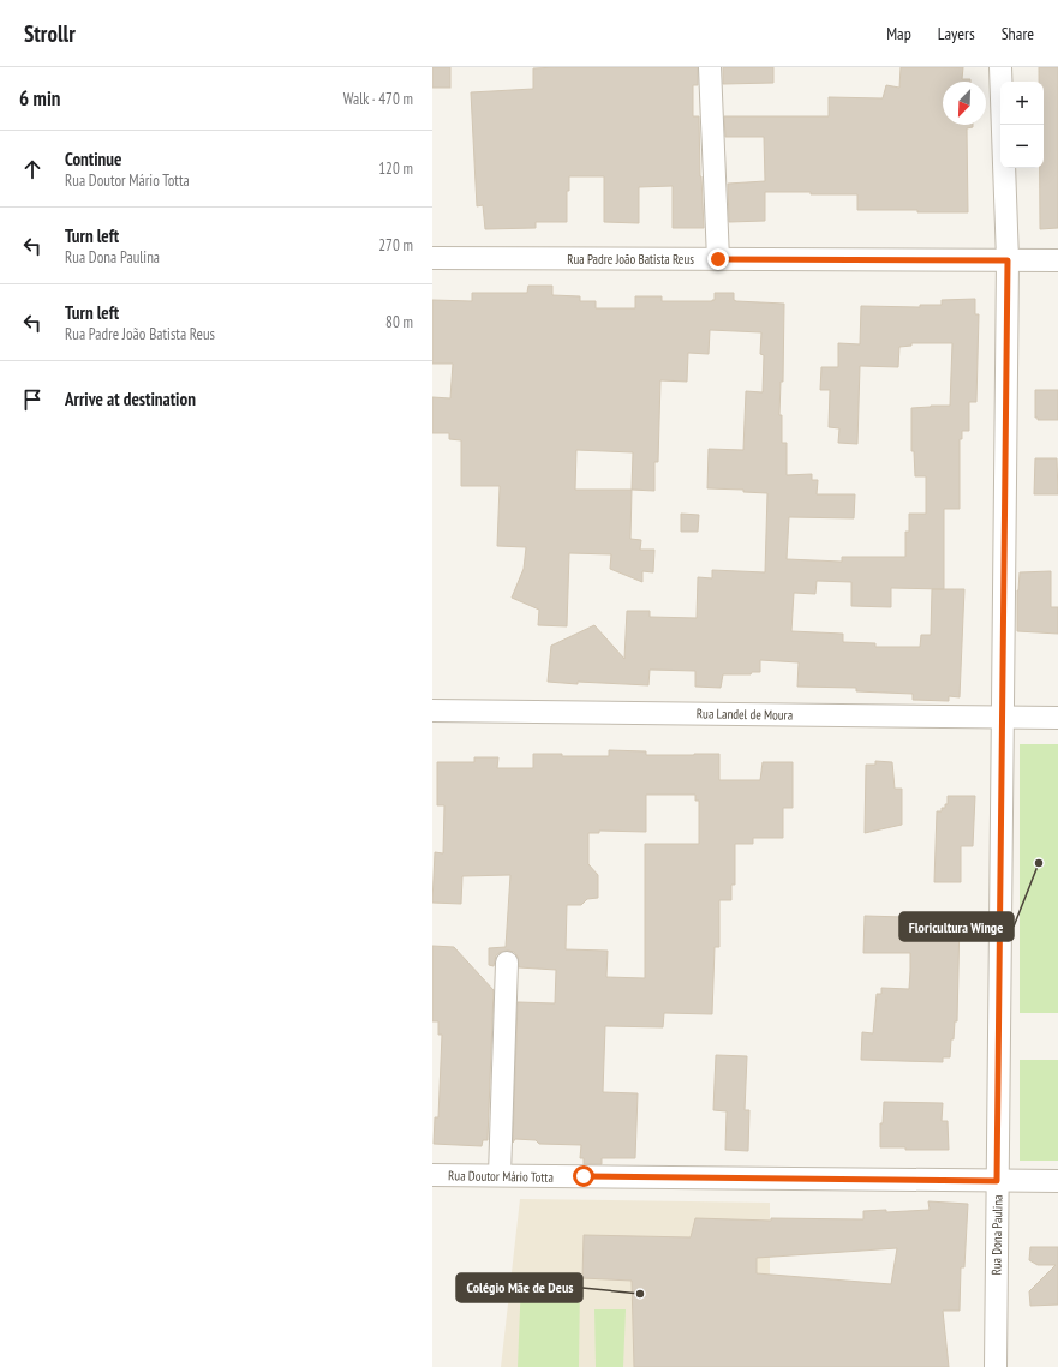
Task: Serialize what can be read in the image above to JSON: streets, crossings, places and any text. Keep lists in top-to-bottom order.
{
  "streets": {
    "street": [
      "Rua Padre João Batista Reus",
      "Rua Landel de Moura",
      "Rua Doutor Mário Totta",
      "Rua Dona Paulina"
    ]
  },
  "crossings": [
    ["Rua Padre João Batista Reus", "Rua Dona Paulina"],
    ["Rua Landel de Moura", "Rua Dona Paulina"],
    ["Rua Doutor Mário Totta", "Rua Dona Paulina"]
  ],
  "places": ["Floricultura Winge", "Colégio Mãe de Deus"],
  "north": "bottom left",
  "page": {
    "header": "Strollr",
    "nav": ["Map", "Layers", "Share"],
    "heading": ["6 min", "Walk · 470 m"],
    "map_buttons": ["+", "−"],
    "list": [
      ["Continue", "Rua Doutor Mário Totta", "120 m"],
      ["Turn left", "Rua Dona Paulina", "270 m"],
      ["Turn left", "Rua Padre João Batista Reus", "80 m"],
      "Arrive at destination"
    ]
  }
}
